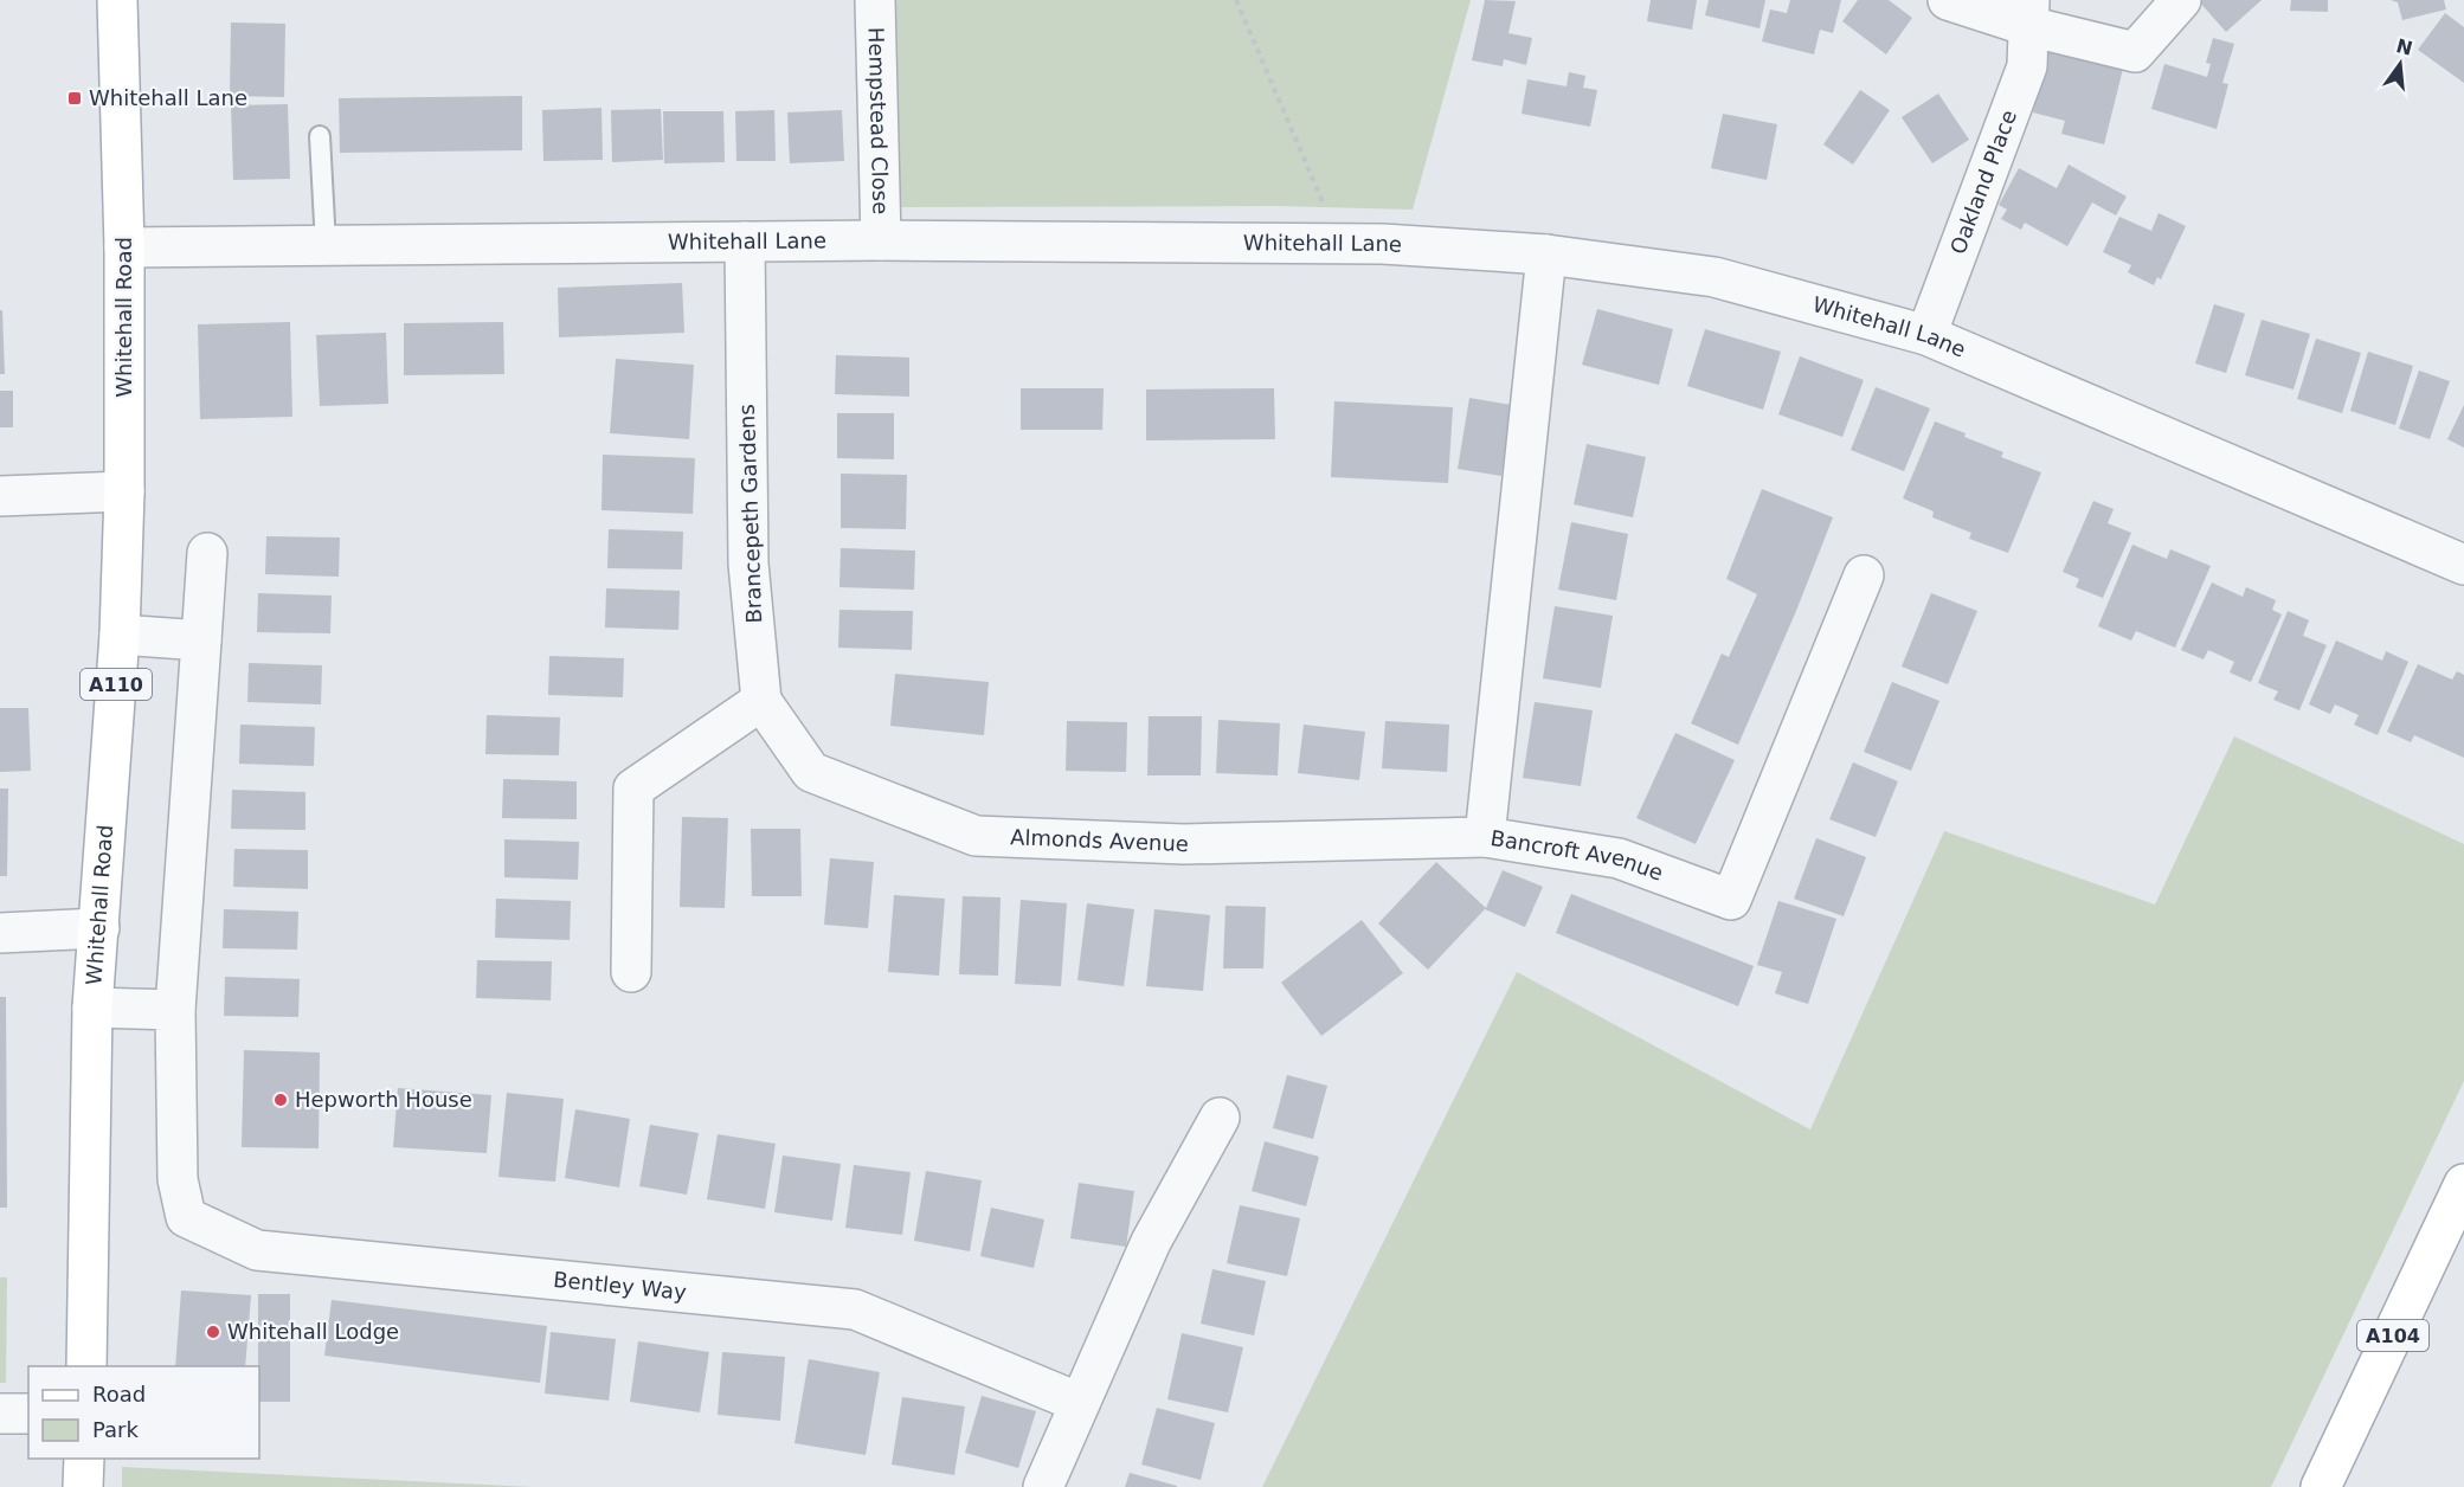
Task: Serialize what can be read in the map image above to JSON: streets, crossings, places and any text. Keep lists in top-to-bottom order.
{
  "streets": {
    "main road": ["Whitehall Road", "A110", "A104"],
    "street": [
      "Hempstead Close",
      "Oakland Place",
      "Whitehall Lane",
      "Brancepeth Gardens",
      "Almonds Avenue",
      "Bancroft Avenue",
      "Bentley Way"
    ]
  },
  "crossings": [
    ["Hempstead Close", "Whitehall Lane"],
    ["Oakland Place", "Whitehall Lane"],
    ["Whitehall Lane", "Whitehall Road"],
    ["Whitehall Lane", "Brancepeth Gardens"],
    ["Whitehall Lane", "Bancroft Avenue"],
    ["Whitehall Road", "Bentley Way"],
    ["Brancepeth Gardens", "Almonds Avenue"],
    ["Almonds Avenue", "Bancroft Avenue"]
  ],
  "places": {
    "transit": ["Whitehall Lane"],
    "other": ["Hepworth House", "Whitehall Lodge"]
  },
  "legend": ["Road", "Park"],
  "north": "top"
}
